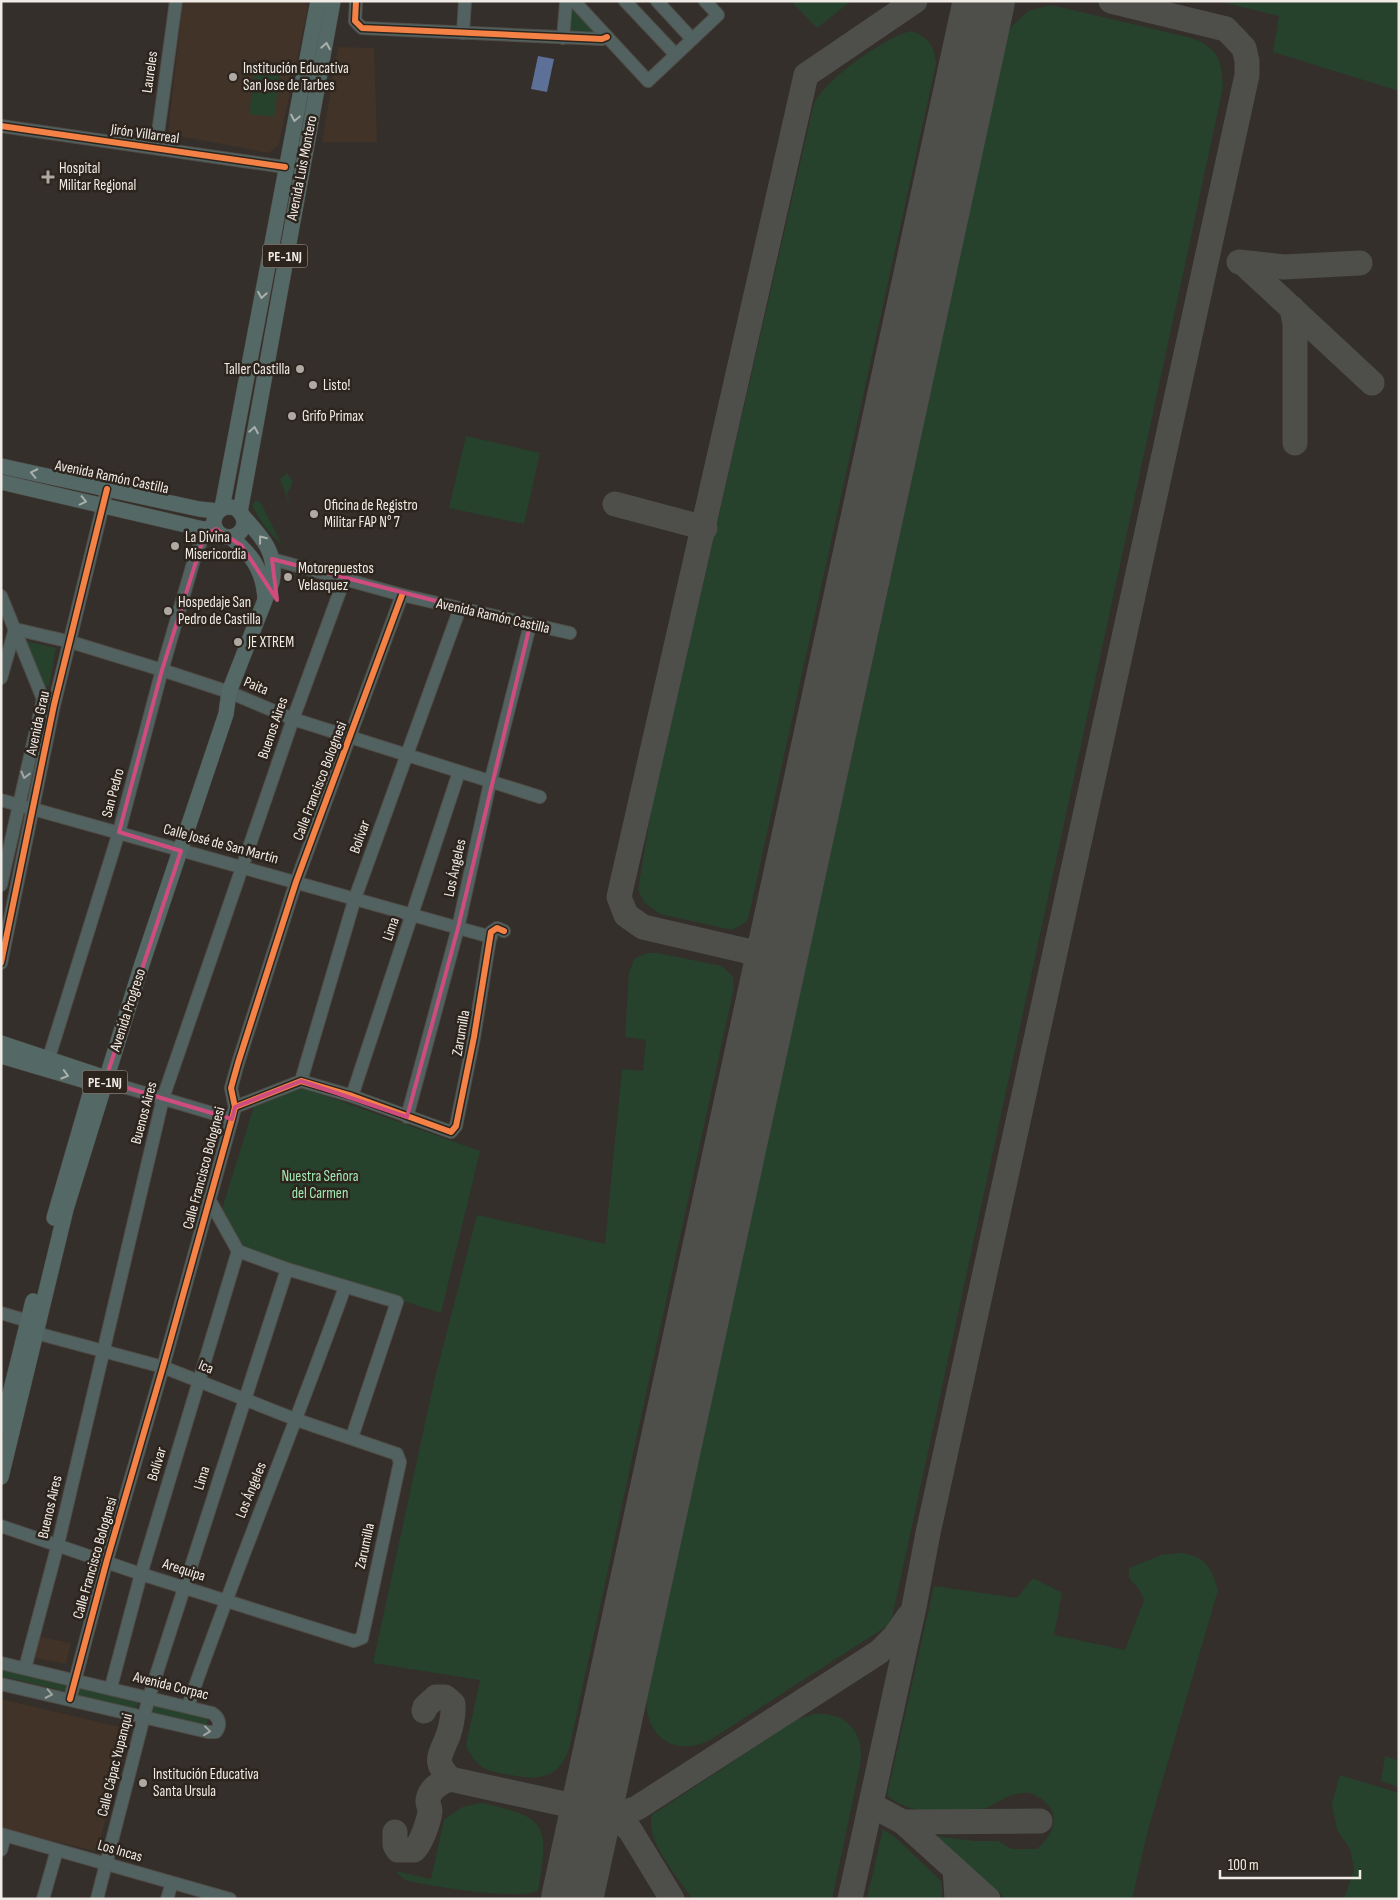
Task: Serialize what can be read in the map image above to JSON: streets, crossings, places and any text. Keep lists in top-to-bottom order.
{
  "streets": {
    "main road": [
      "Avenida Luis Montero",
      "PE-1NJ",
      "Avenida Ramón Castilla",
      "Avenida Progreso"
    ],
    "street": [
      "Laureles",
      "Jirón Villarreal",
      "Paita",
      "Avenida Grau",
      "Buenos Aires",
      "Calle Francisco Bolognesi",
      "San Pedro",
      "Bolívar",
      "Calle José de San Martín",
      "Los Ángeles",
      "Lima",
      "Zarumilla",
      "Ica",
      "Arequipa",
      "Avenida Corpac",
      "Calle Cápac Yupanqui",
      "Los Incas"
    ]
  },
  "crossings": [
    ["Laureles", "Jirón Villarreal"],
    ["Jirón Villarreal", "Avenida Luis Montero"],
    ["Avenida Luis Montero", "PE-1NJ"],
    ["Avenida Luis Montero", "Avenida Ramón Castilla"],
    ["Avenida Luis Montero", "San Pedro"],
    ["Avenida Luis Montero", "Avenida Progreso"],
    ["PE-1NJ", "Avenida Ramón Castilla"],
    ["PE-1NJ", "San Pedro"],
    ["PE-1NJ", "Avenida Progreso"],
    ["Avenida Ramón Castilla", "Avenida Grau"],
    ["Avenida Ramón Castilla", "Buenos Aires"],
    ["Avenida Ramón Castilla", "Calle Francisco Bolognesi"],
    ["Avenida Ramón Castilla", "San Pedro"],
    ["Avenida Ramón Castilla", "Bolívar"],
    ["Avenida Ramón Castilla", "Los Ángeles"],
    ["Avenida Ramón Castilla", "Avenida Progreso"],
    ["Paita", "Avenida Grau"],
    ["Paita", "Buenos Aires"],
    ["Paita", "Calle Francisco Bolognesi"],
    ["Paita", "San Pedro"],
    ["Paita", "Bolívar"],
    ["Paita", "Los Ángeles"],
    ["Paita", "Lima"],
    ["Paita", "Avenida Progreso"],
    ["Avenida Grau", "Calle José de San Martín"],
    ["Buenos Aires", "Calle José de San Martín"],
    ["Buenos Aires", "Ica"],
    ["Buenos Aires", "Arequipa"],
    ["Buenos Aires", "Avenida Corpac"],
    ["Calle Francisco Bolognesi", "Calle José de San Martín"],
    ["Calle Francisco Bolognesi", "Ica"],
    ["Calle Francisco Bolognesi", "Arequipa"],
    ["Calle Francisco Bolognesi", "Avenida Corpac"],
    ["San Pedro", "Calle José de San Martín"],
    ["San Pedro", "Avenida Progreso"],
    ["Bolívar", "Calle José de San Martín"],
    ["Bolívar", "Ica"],
    ["Bolívar", "Arequipa"],
    ["Bolívar", "Avenida Corpac"],
    ["Calle José de San Martín", "Los Ángeles"],
    ["Calle José de San Martín", "Lima"],
    ["Calle José de San Martín", "Avenida Progreso"],
    ["Calle José de San Martín", "Zarumilla"],
    ["Los Ángeles", "Zarumilla"],
    ["Los Ángeles", "Ica"],
    ["Los Ángeles", "Arequipa"],
    ["Los Ángeles", "Avenida Corpac"],
    ["Lima", "Ica"],
    ["Lima", "Arequipa"],
    ["Lima", "Avenida Corpac"],
    ["Lima", "Calle Cápac Yupanqui"],
    ["Avenida Progreso", "Ica"],
    ["Zarumilla", "Ica"],
    ["Zarumilla", "Arequipa"],
    ["Avenida Corpac", "Calle Cápac Yupanqui"],
    ["Calle Cápac Yupanqui", "Los Incas"]
  ],
  "parks": ["Nuestra Señora del Carmen"],
  "places": {
    "other": [
      "Institución Educativa San Jose de Tarbes",
      "Taller Castilla",
      "Listo!",
      "Grifo Primax",
      "Oficina de Registro Militar FAP N° 7",
      "La Divina Misericordia",
      "Motorepuestos Velasquez",
      "Hospedaje San Pedro de Castilla",
      "JE XTREM",
      "Institución Educativa Santa Ursula"
    ],
    "health": ["Hospital Militar Regional"]
  },
  "scale_bar": "100 m"
}
